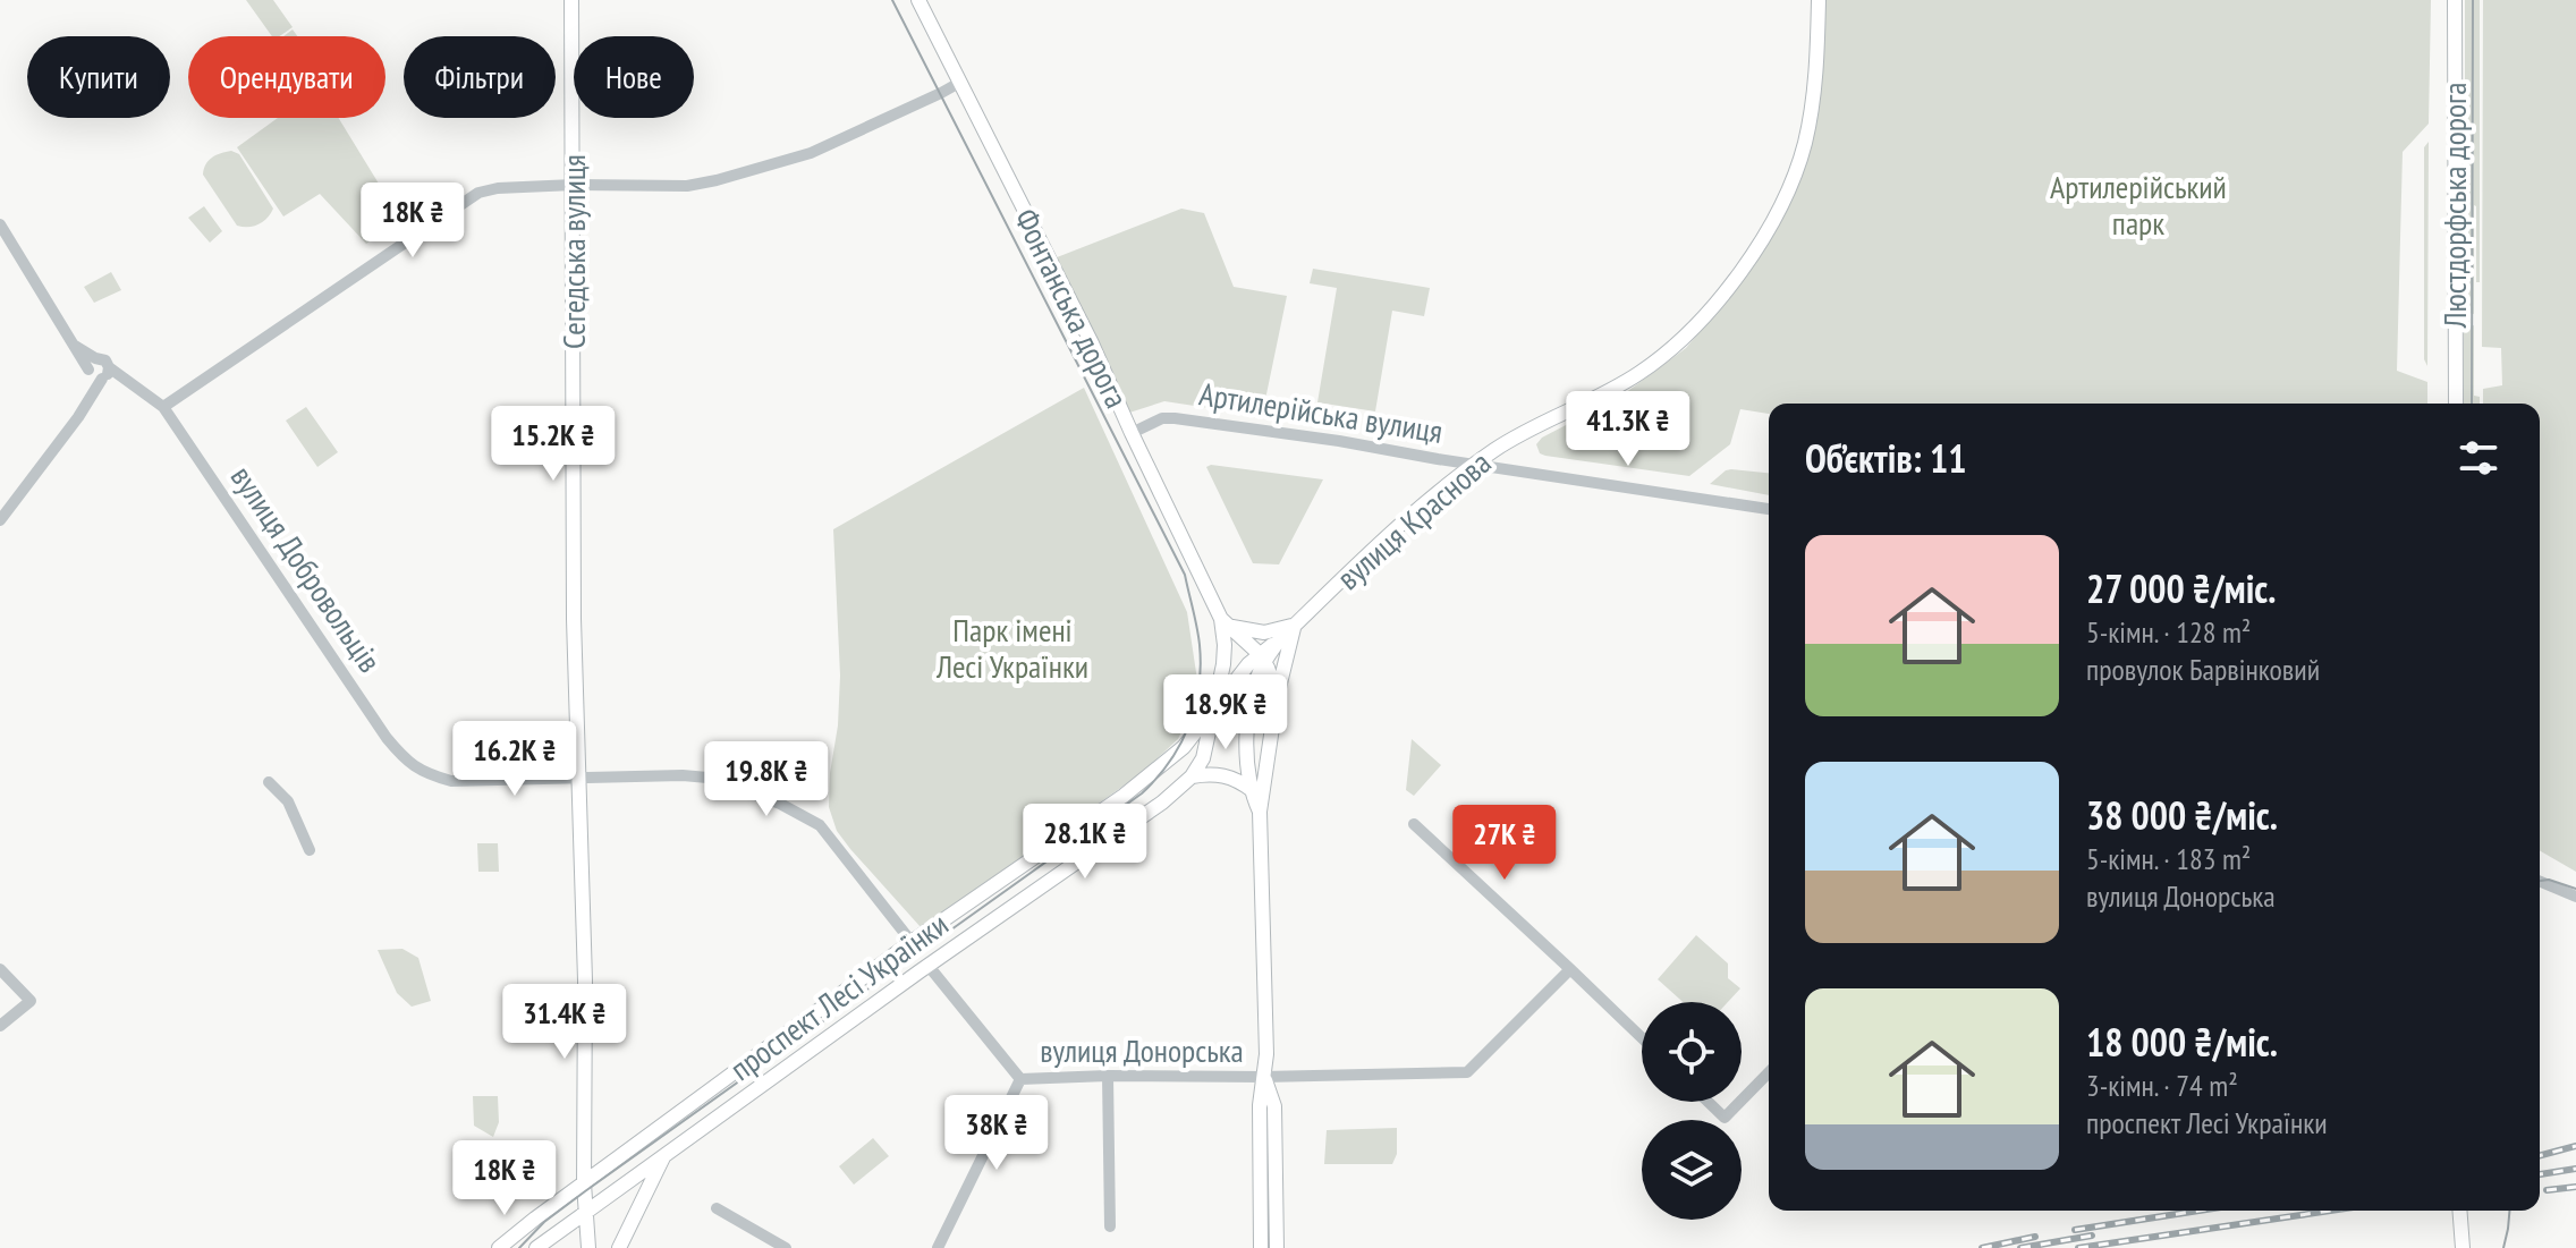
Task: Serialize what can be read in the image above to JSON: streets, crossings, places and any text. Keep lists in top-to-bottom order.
{
  "streets": {
    "main road": [
      "Люстдорфська дорога",
      "Сегедська вулиця",
      "Фонтанська дорога",
      "вулиця Краснова",
      "проспект Лесі Українки"
    ],
    "street": ["Артилерійська вулиця", "вулиця Добровольців", "вулиця Донорська"]
  },
  "crossings": [
    ["Сегедська вулиця", "вулиця Добровольців"],
    ["Сегедська вулиця", "проспект Лесі Українки"],
    ["Фонтанська дорога", "Артилерійська вулиця"],
    ["Фонтанська дорога", "проспект Лесі Українки"],
    ["Артилерійська вулиця", "вулиця Краснова"],
    ["вулиця Краснова", "проспект Лесі Українки"],
    ["проспект Лесі Українки", "вулиця Донорська"]
  ],
  "parks": ["Артилерійський парк", "Парк імені Лесі Українки"],
  "page": {
    "chip": [
      "Купити",
      "Орендувати",
      "Фільтри",
      "Нове"
    ],
    "price": [
      "18K ₴",
      "41.3K ₴",
      "15.2K ₴",
      "18.9K ₴",
      "16.2K ₴",
      "19.8K ₴",
      "28.1K ₴",
      "27K ₴",
      "31.4K ₴",
      "38K ₴",
      "18K ₴"
    ],
    "heading": "Об’єктів: 11",
    "list": [
      {
        "name": "27 000 ₴/міс.",
        "note": "5-кімн. · 128 m² · провулок Барвінковий"
      },
      {
        "name": "38 000 ₴/міс.",
        "note": "5-кімн. · 183 m² · вулиця Донорська"
      },
      {
        "name": "18 000 ₴/міс.",
        "note": "3-кімн. · 74 m² · проспект Лесі Українки"
      }
    ]
  }
}
